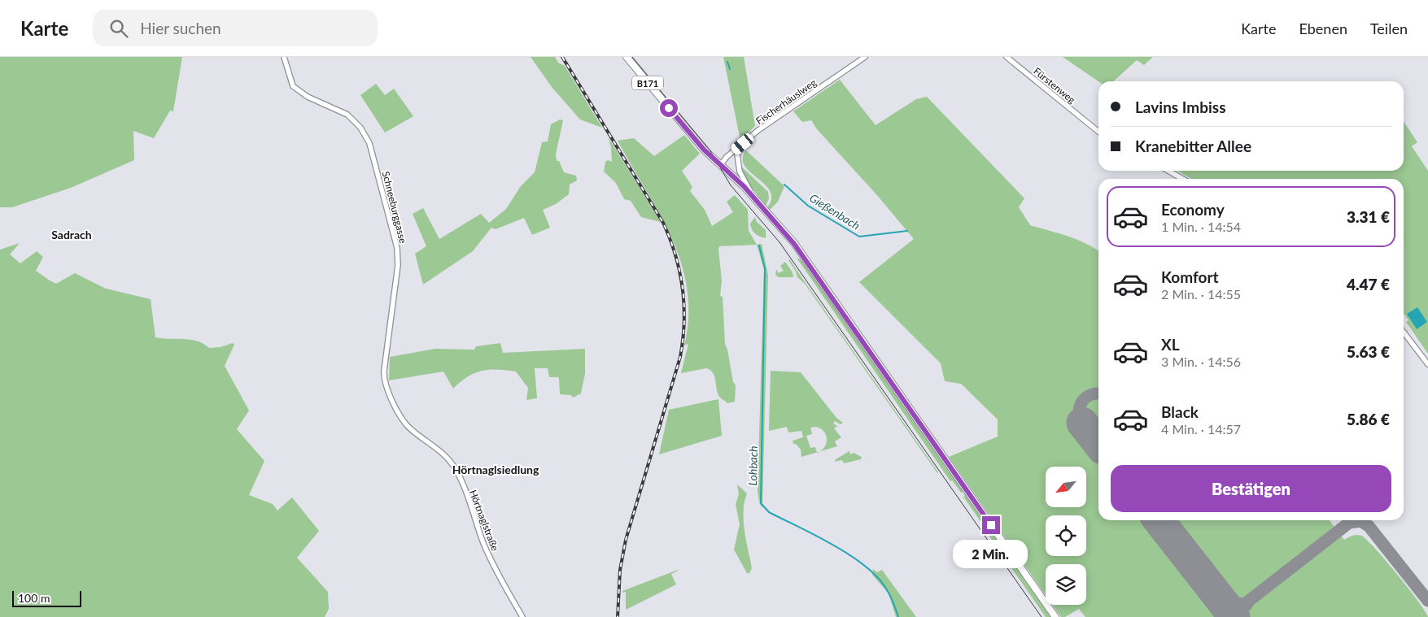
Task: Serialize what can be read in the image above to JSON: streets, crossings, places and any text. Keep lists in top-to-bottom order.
{
  "streets": {
    "main road": ["B171"],
    "street": [
      "Fürstenweg",
      "Fischerhäuslweg",
      "Schneeburggasse",
      "Hörtnaglstraße"
    ]
  },
  "crossings": [
    ["B171", "Fischerhäuslweg"],
    ["Schneeburggasse", "Hörtnaglstraße"]
  ],
  "districts": ["Sadrach", "Hörtnaglsiedlung"],
  "water": ["Gießenbach", "Lohbach"],
  "scale_bar": "100 m",
  "north": "bottom left",
  "page": {
    "header": "Karte",
    "search": "Hier suchen",
    "nav": ["Karte", "Ebenen", "Teilen"],
    "banner": ["Lavins Imbiss", "Kranebitter Allee"],
    "list": [
      {
        "name": "Economy",
        "note": "1 Min. · 14:54",
        "value": "3.31 €"
      },
      {
        "name": "Komfort",
        "note": "2 Min. · 14:55",
        "value": "4.47 €"
      },
      {
        "name": "XL",
        "note": "3 Min. · 14:56",
        "value": "5.63 €"
      },
      {
        "name": "Black",
        "note": "4 Min. · 14:57",
        "value": "5.86 €"
      }
    ],
    "buttons": "Bestätigen",
    "bubble": "2 Min.",
    "scale": "100 m"
  }
}
